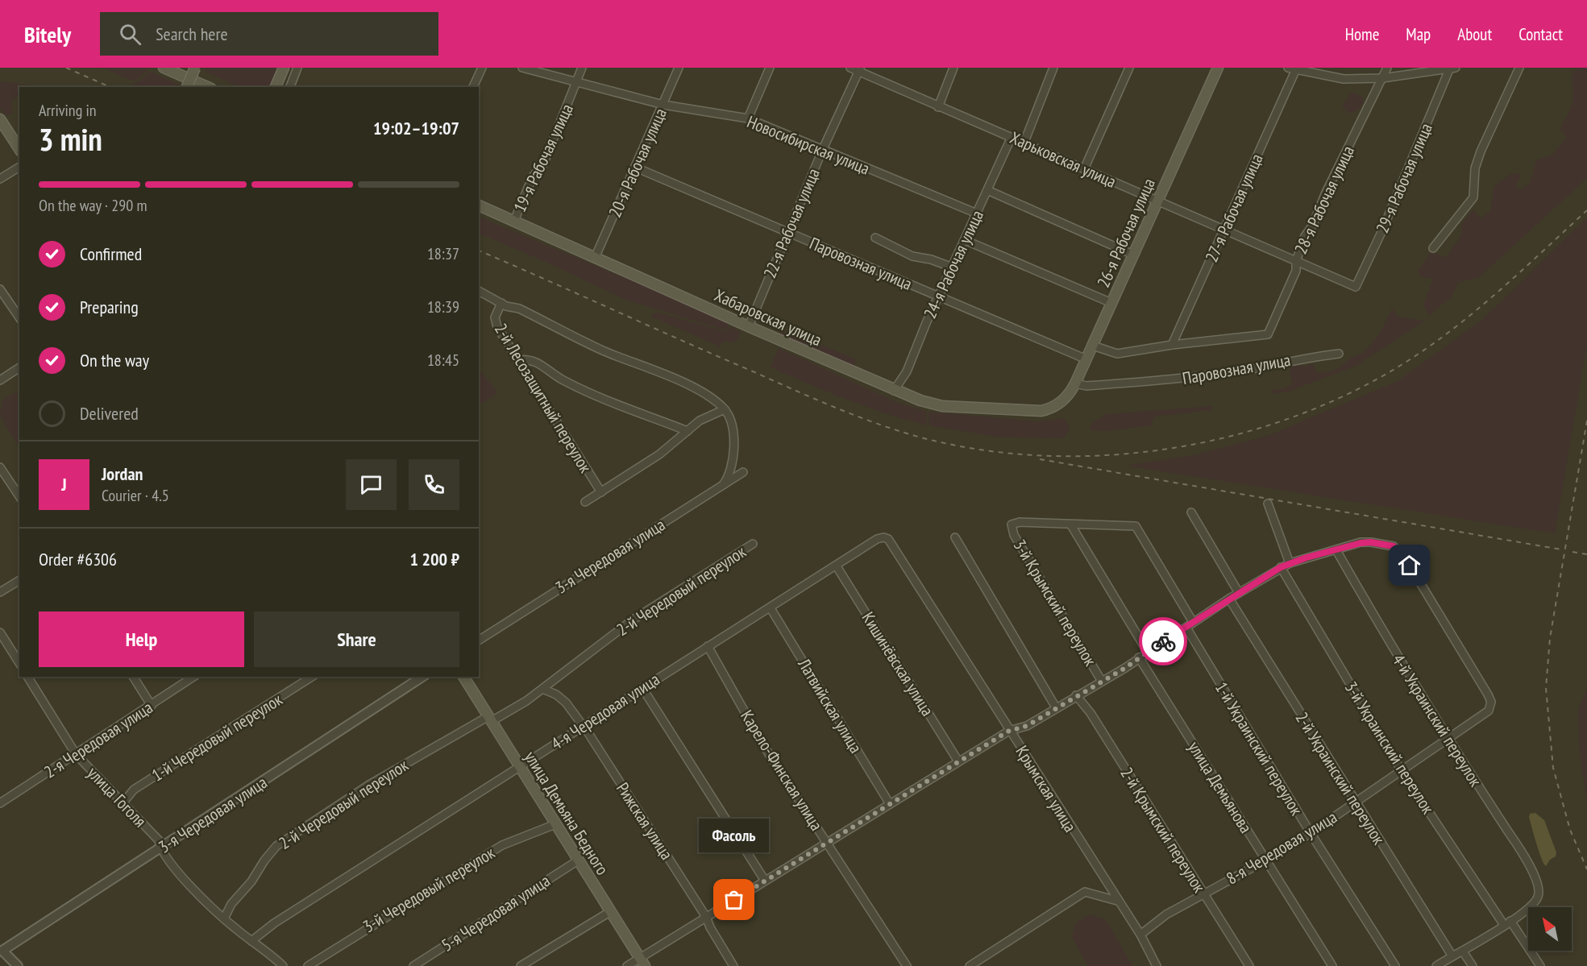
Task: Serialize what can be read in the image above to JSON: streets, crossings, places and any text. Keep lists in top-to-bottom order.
{
  "streets": {
    "main road": ["26-я Рабочая улица", "Хабаровская улица", "улица Демьяна Бедного"],
    "street": [
      "Новосибирская улица",
      "19-я Рабочая улица",
      "Харьковская улица",
      "20-я Рабочая улица",
      "29-я Рабочая улица",
      "28-я Рабочая улица",
      "27-я Рабочая улица",
      "22-я Рабочая улица",
      "Паровозная улица",
      "24-я Рабочая улица",
      "2-й Лесозащитный переулок",
      "3-я Чередовая улица",
      "2-й Чередовый переулок",
      "3-й Крымский переулок",
      "Кишинёвская улица",
      "Латвийская улица",
      "4-я Чередовая улица",
      "4-й Украинский переулок",
      "1-й Чередовый переулок",
      "2-я Чередовая улица",
      "3-й Украинский переулок",
      "1-й Украинский переулок",
      "Карело-Финская улица",
      "2-й Украинский переулок",
      "улица Демьянова",
      "Крымская улица",
      "улица Гоголя",
      "Рижская улица",
      "2-й Крымский переулок",
      "8-я Чередовая улица",
      "3-й Чередовый переулок",
      "5-я Чередовая улица"
    ]
  },
  "crossings": [
    ["Новосибирская улица", "19-я Рабочая улица"],
    ["Новосибирская улица", "20-я Рабочая улица"],
    ["Новосибирская улица", "22-я Рабочая улица"],
    ["Новосибирская улица", "24-я Рабочая улица"],
    ["19-я Рабочая улица", "Хабаровская улица"],
    ["Харьковская улица", "29-я Рабочая улица"],
    ["Харьковская улица", "28-я Рабочая улица"],
    ["Харьковская улица", "27-я Рабочая улица"],
    ["Харьковская улица", "22-я Рабочая улица"],
    ["Харьковская улица", "26-я Рабочая улица"],
    ["Харьковская улица", "24-я Рабочая улица"],
    ["20-я Рабочая улица", "Паровозная улица"],
    ["20-я Рабочая улица", "Хабаровская улица"],
    ["28-я Рабочая улица", "27-я Рабочая улица"],
    ["22-я Рабочая улица", "Паровозная улица"],
    ["22-я Рабочая улица", "Хабаровская улица"],
    ["26-я Рабочая улица", "Паровозная улица"],
    ["26-я Рабочая улица", "Хабаровская улица"],
    ["Паровозная улица", "24-я Рабочая улица"],
    ["24-я Рабочая улица", "Хабаровская улица"],
    ["3-я Чередовая улица", "улица Гоголя"],
    ["2-й Чередовый переулок", "улица Гоголя"],
    ["2-й Чередовый переулок", "улица Демьяна Бедного"],
    ["2-й Чередовый переулок", "Рижская улица"],
    ["Кишинёвская улица", "4-я Чередовая улица"],
    ["Латвийская улица", "4-я Чередовая улица"],
    ["4-я Чередовая улица", "Карело-Финская улица"],
    ["4-я Чередовая улица", "Крымская улица"],
    ["4-я Чередовая улица", "улица Гоголя"],
    ["4-я Чередовая улица", "улица Демьяна Бедного"],
    ["4-я Чередовая улица", "Рижская улица"],
    ["4-й Украинский переулок", "3-й Украинский переулок"],
    ["4-й Украинский переулок", "8-я Чередовая улица"],
    ["1-й Чередовый переулок", "улица Гоголя"],
    ["2-я Чередовая улица", "улица Гоголя"],
    ["3-й Украинский переулок", "8-я Чередовая улица"],
    ["1-й Украинский переулок", "8-я Чередовая улица"],
    ["2-й Украинский переулок", "8-я Чередовая улица"],
    ["улица Демьянова", "8-я Чередовая улица"],
    ["Крымская улица", "8-я Чередовая улица"],
    ["улица Демьяна Бедного", "3-й Чередовый переулок"],
    ["улица Демьяна Бедного", "5-я Чередовая улица"],
    ["2-й Крымский переулок", "8-я Чередовая улица"]
  ],
  "places": ["Фасоль"],
  "north": "top left",
  "page": {
    "header": "Bitely",
    "search": "Search here",
    "nav": [
      "Home",
      "Map",
      "About",
      "Contact"
    ],
    "heading": ["3 min", "Arriving in", "19:02–19:07"],
    "panel": [
      "Jordan",
      "Courier · 4.5",
      "Order #6306",
      "1 200 ₽"
    ],
    "bar": "On the way · 290 m",
    "list": [
      ["Confirmed", "18:37"],
      ["Preparing", "18:39"],
      ["On the way", "18:45"],
      "Delivered"
    ],
    "round": "J",
    "buttons": ["Help", "Share"],
    "bubble": "Фасоль"
  }
}
